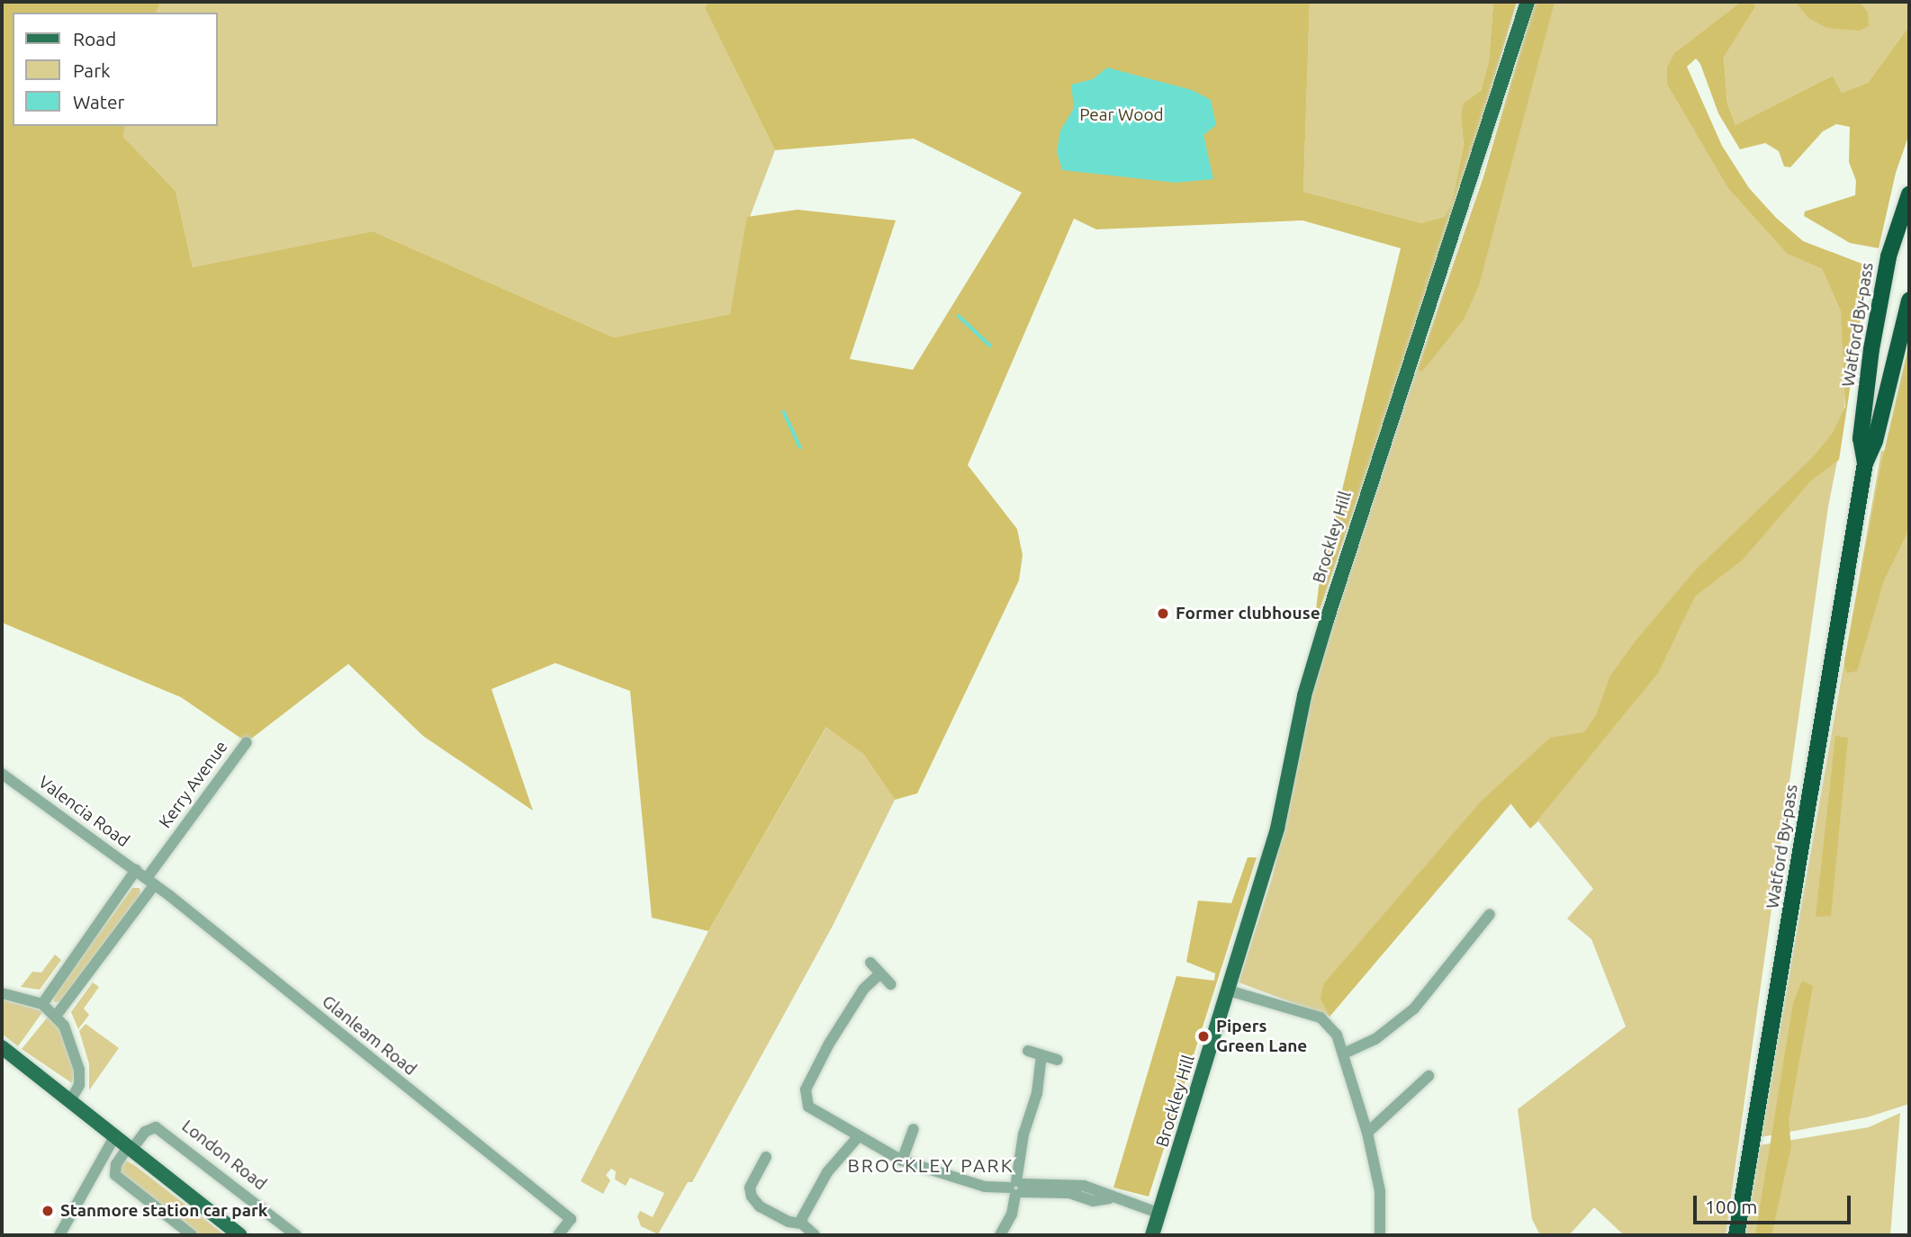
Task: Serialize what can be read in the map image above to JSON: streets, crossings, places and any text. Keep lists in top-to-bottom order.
{
  "streets": {
    "highway": ["Watford By-pass"],
    "main road": ["Brockley Hill"],
    "street": [
      "Kerry Avenue",
      "Valencia Road",
      "Glanleam Road",
      "London Road"
    ]
  },
  "crossings": [
    ["Kerry Avenue", "Valencia Road"],
    ["Kerry Avenue", "Glanleam Road"],
    ["Valencia Road", "Glanleam Road"]
  ],
  "districts": ["BROCKLEY PARK"],
  "parks": ["Pear Wood"],
  "places": ["Former clubhouse", "Pipers Green Lane", "Stanmore station car park"],
  "legend": ["Road", "Park", "Water"],
  "scale_bar": "100 m"
}
